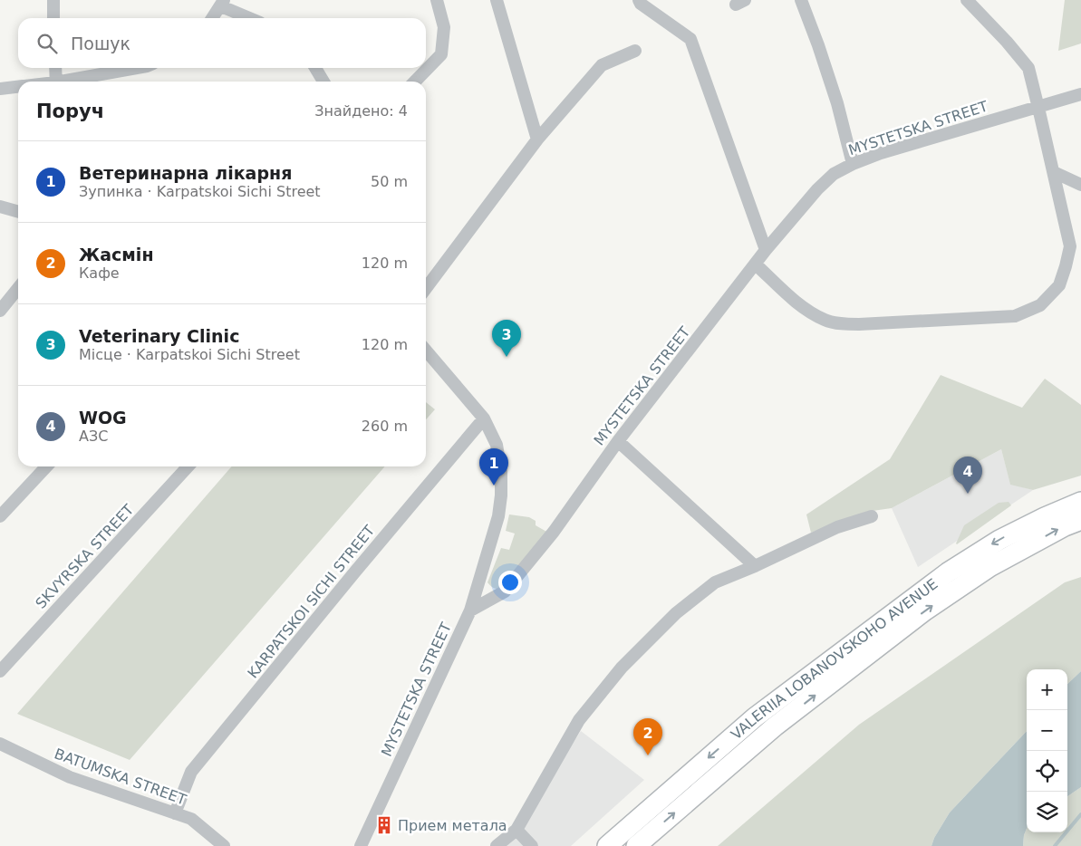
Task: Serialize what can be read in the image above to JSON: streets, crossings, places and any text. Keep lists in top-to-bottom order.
{
  "streets": {
    "main road": ["VALERIIA LOBANOVSKOHO AVENUE"],
    "street": [
      "MYSTETSKA STREET",
      "SKVYRSKA STREET",
      "KARPATSKOI SICHI STREET",
      "BATUMSKA STREET"
    ]
  },
  "crossings": [
    ["KARPATSKOI SICHI STREET", "BATUMSKA STREET"]
  ],
  "places": {
    "building": ["Прием метала"]
  },
  "page": {
    "search": "Пошук",
    "heading": ["Поруч", "Знайдено: 4"],
    "list": [
      {
        "mark": "1",
        "name": "Ветеринарна лікарня",
        "note": "Зупинка · Karpatskoi Sichi Street",
        "value": "50 m"
      },
      {
        "mark": "2",
        "name": "Жасмін",
        "note": "Кафе",
        "value": "120 m"
      },
      {
        "mark": "3",
        "name": "Veterinary Clinic",
        "note": "Місце · Karpatskoi Sichi Street",
        "value": "120 m"
      },
      {
        "mark": "4",
        "name": "WOG",
        "note": "АЗС",
        "value": "260 m"
      }
    ],
    "pins": [
      "3",
      "1",
      "4",
      "2"
    ],
    "map_buttons": ["+", "−"]
  }
}
